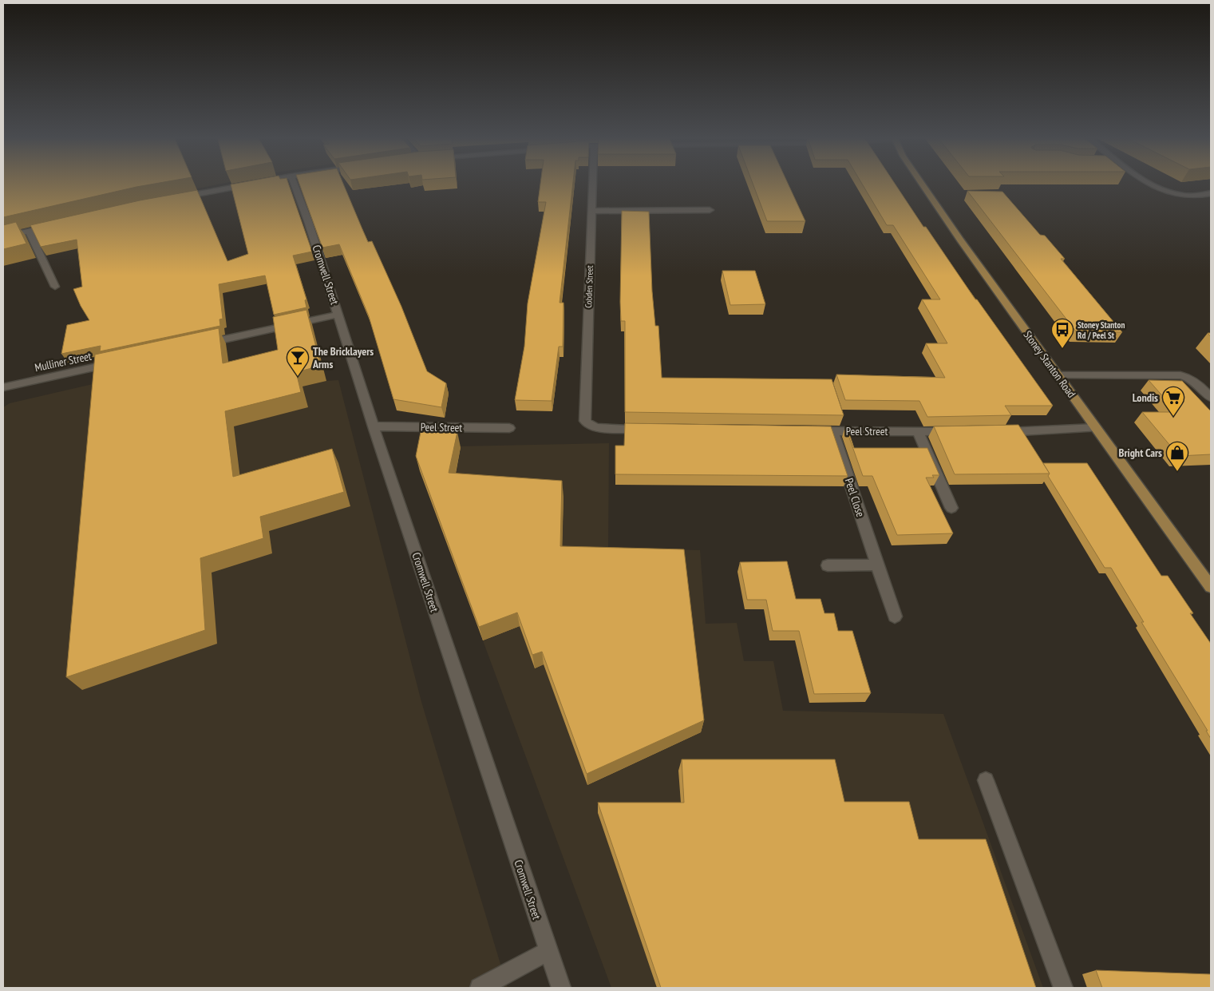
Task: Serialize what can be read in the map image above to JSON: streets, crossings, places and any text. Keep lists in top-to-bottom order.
{
  "streets": {
    "main road": ["Stoney Stanton Road"],
    "street": [
      "Cromwell Street",
      "Cobden Street",
      "Mulliner Street",
      "Peel Street",
      "Peel Close"
    ]
  },
  "crossings": [
    ["Cromwell Street", "Peel Street"],
    ["Peel Street", "Peel Close"]
  ],
  "places": {
    "bus stop": ["Stoney Stanton Rd / Peel St"],
    "bar": ["The Bricklayers Arms"],
    "supermarket": ["Londis"],
    "shop": ["Bright Cars"]
  }
}
